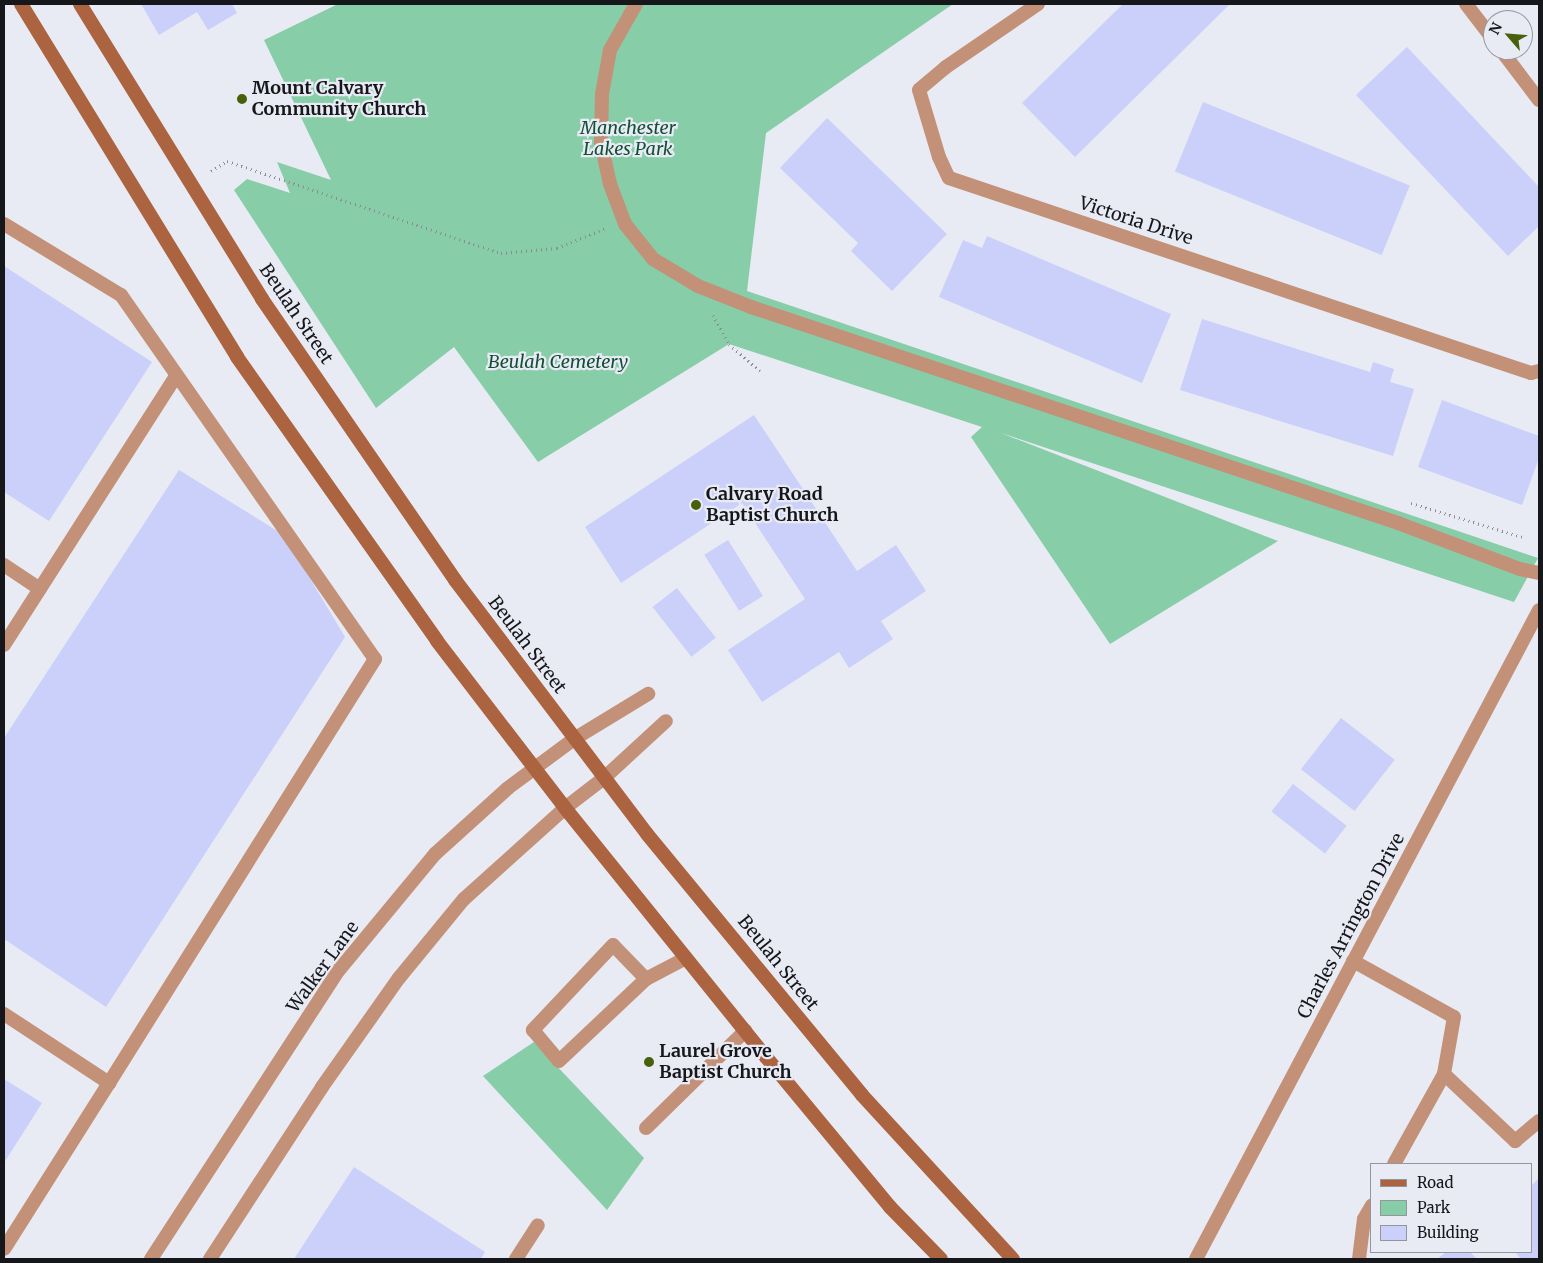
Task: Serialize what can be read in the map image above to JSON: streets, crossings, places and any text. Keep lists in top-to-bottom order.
{
  "streets": {
    "main road": ["Beulah Street"],
    "street": ["Victoria Drive", "Charles Arrington Drive", "Walker Lane"]
  },
  "crossings": [
    ["Beulah Street", "Walker Lane"]
  ],
  "parks": ["Manchester Lakes Park", "Beulah Cemetery"],
  "places": ["Mount Calvary Community Church", "Calvary Road Baptist Church", "Laurel Grove Baptist Church"],
  "legend": ["Road", "Park", "Building"],
  "north": "top left"
}
